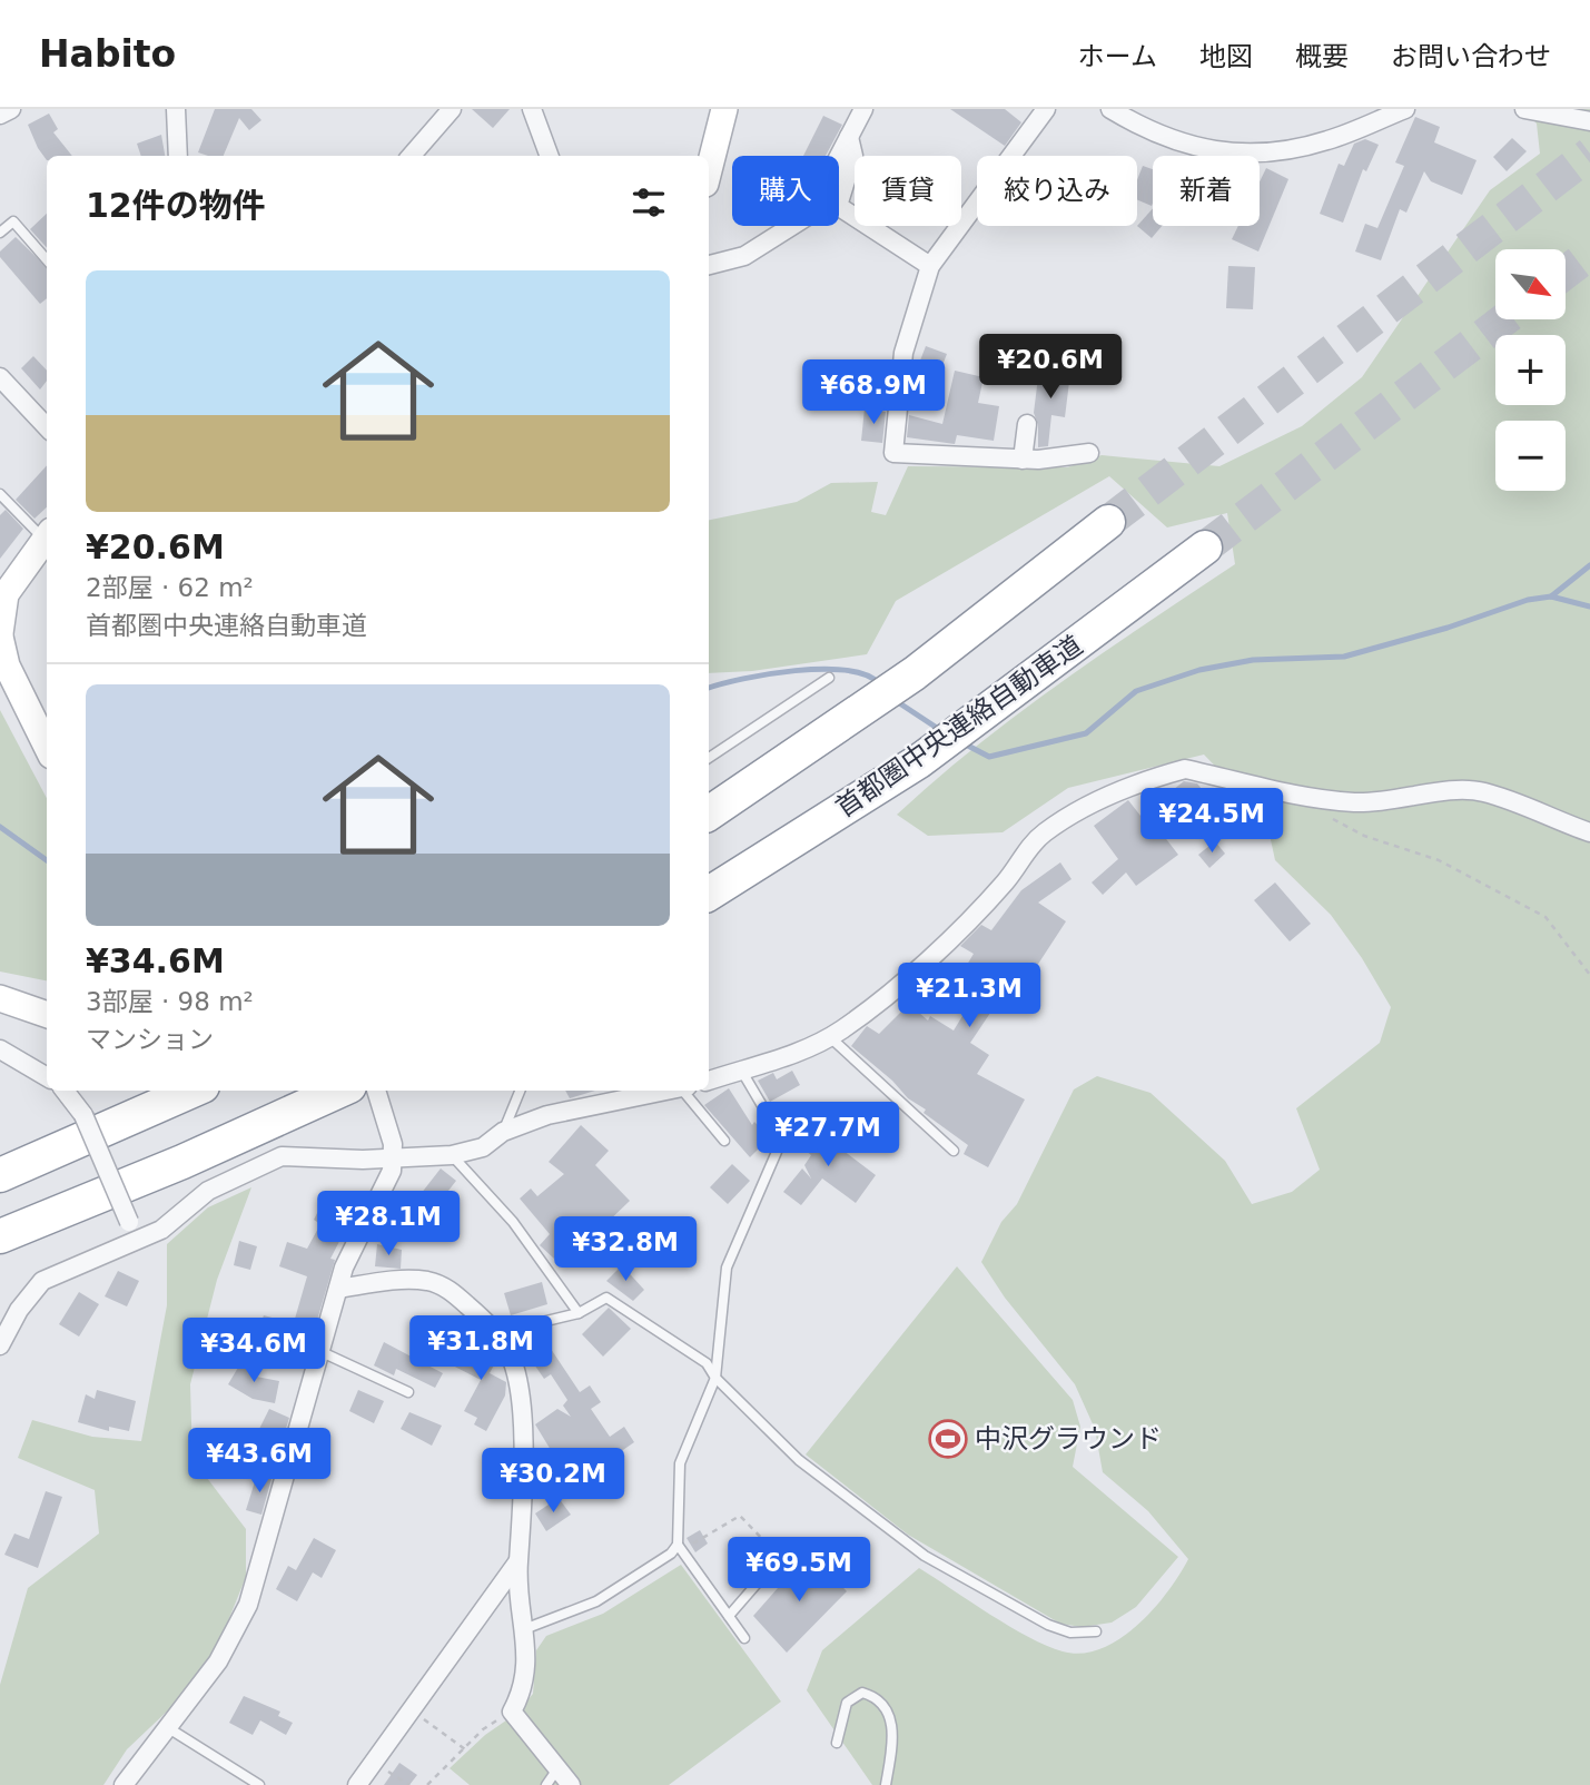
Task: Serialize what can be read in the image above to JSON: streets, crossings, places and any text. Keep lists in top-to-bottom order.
{
  "streets": {
    "highway": ["首都圏中央連絡自動車道"]
  },
  "places": {
    "sports": ["中沢グラウンド"]
  },
  "north": "bottom right",
  "page": {
    "header": "Habito",
    "nav": [
      "ホーム",
      "地図",
      "概要",
      "お問い合わせ"
    ],
    "chip": [
      "購入",
      "賃貸",
      "絞り込み",
      "新着"
    ],
    "heading": "12件の物件",
    "map_buttons": ["+", "−"],
    "list": [
      {
        "name": "¥20.6M",
        "note": "2部屋 · 62 m² · 首都圏中央連絡自動車道"
      },
      {
        "name": "¥34.6M",
        "note": "3部屋 · 98 m² · マンション"
      }
    ],
    "price": [
      "¥20.6M",
      "¥68.9M",
      "¥24.5M",
      "¥21.3M",
      "¥27.7M",
      "¥28.1M",
      "¥32.8M",
      "¥31.8M",
      "¥34.6M",
      "¥43.6M",
      "¥30.2M",
      "¥69.5M"
    ]
  }
}
